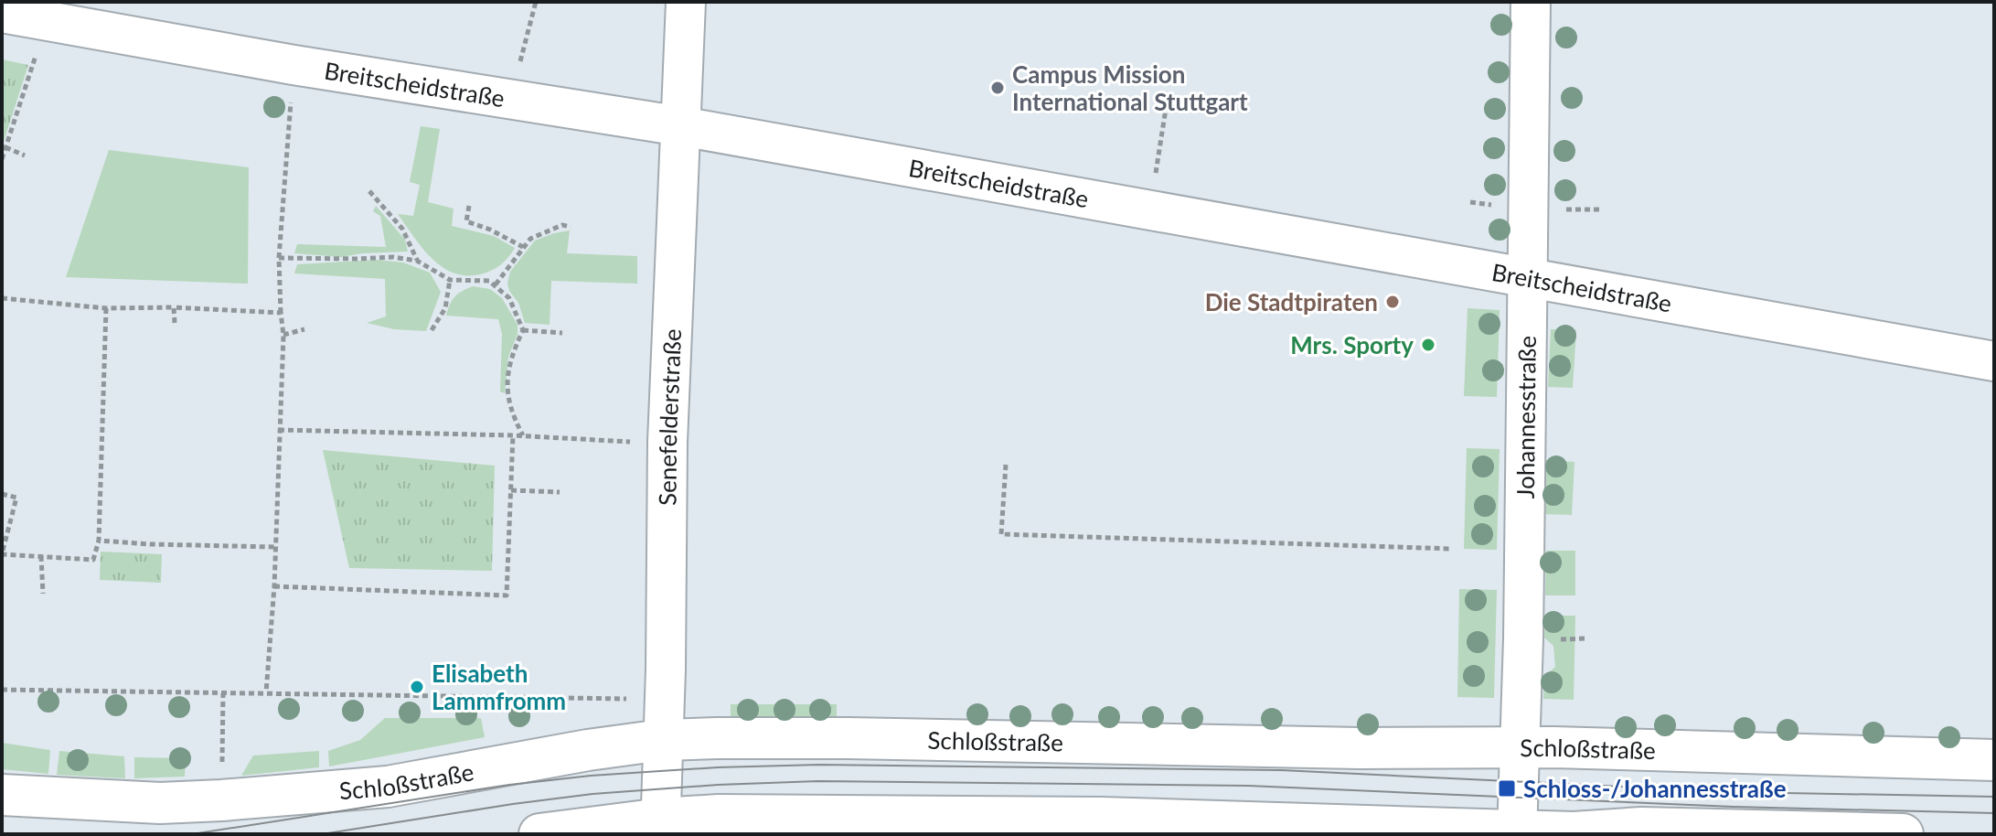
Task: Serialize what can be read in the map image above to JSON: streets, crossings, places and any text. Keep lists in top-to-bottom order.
{
  "streets": {
    "street": [
      "Breitscheidstraße",
      "Senefelderstraße",
      "Johannesstraße",
      "Schloßstraße"
    ]
  },
  "crossings": [
    ["Breitscheidstraße", "Senefelderstraße"],
    ["Breitscheidstraße", "Johannesstraße"],
    ["Senefelderstraße", "Schloßstraße"],
    ["Johannesstraße", "Schloßstraße"]
  ],
  "places": {
    "other": [
      "Campus Mission International Stuttgart",
      "Die Stadtpiraten",
      "Mrs. Sporty",
      "Elisabeth Lammfromm"
    ],
    "transit": ["Schloss-/Johannesstraße"]
  }
}
